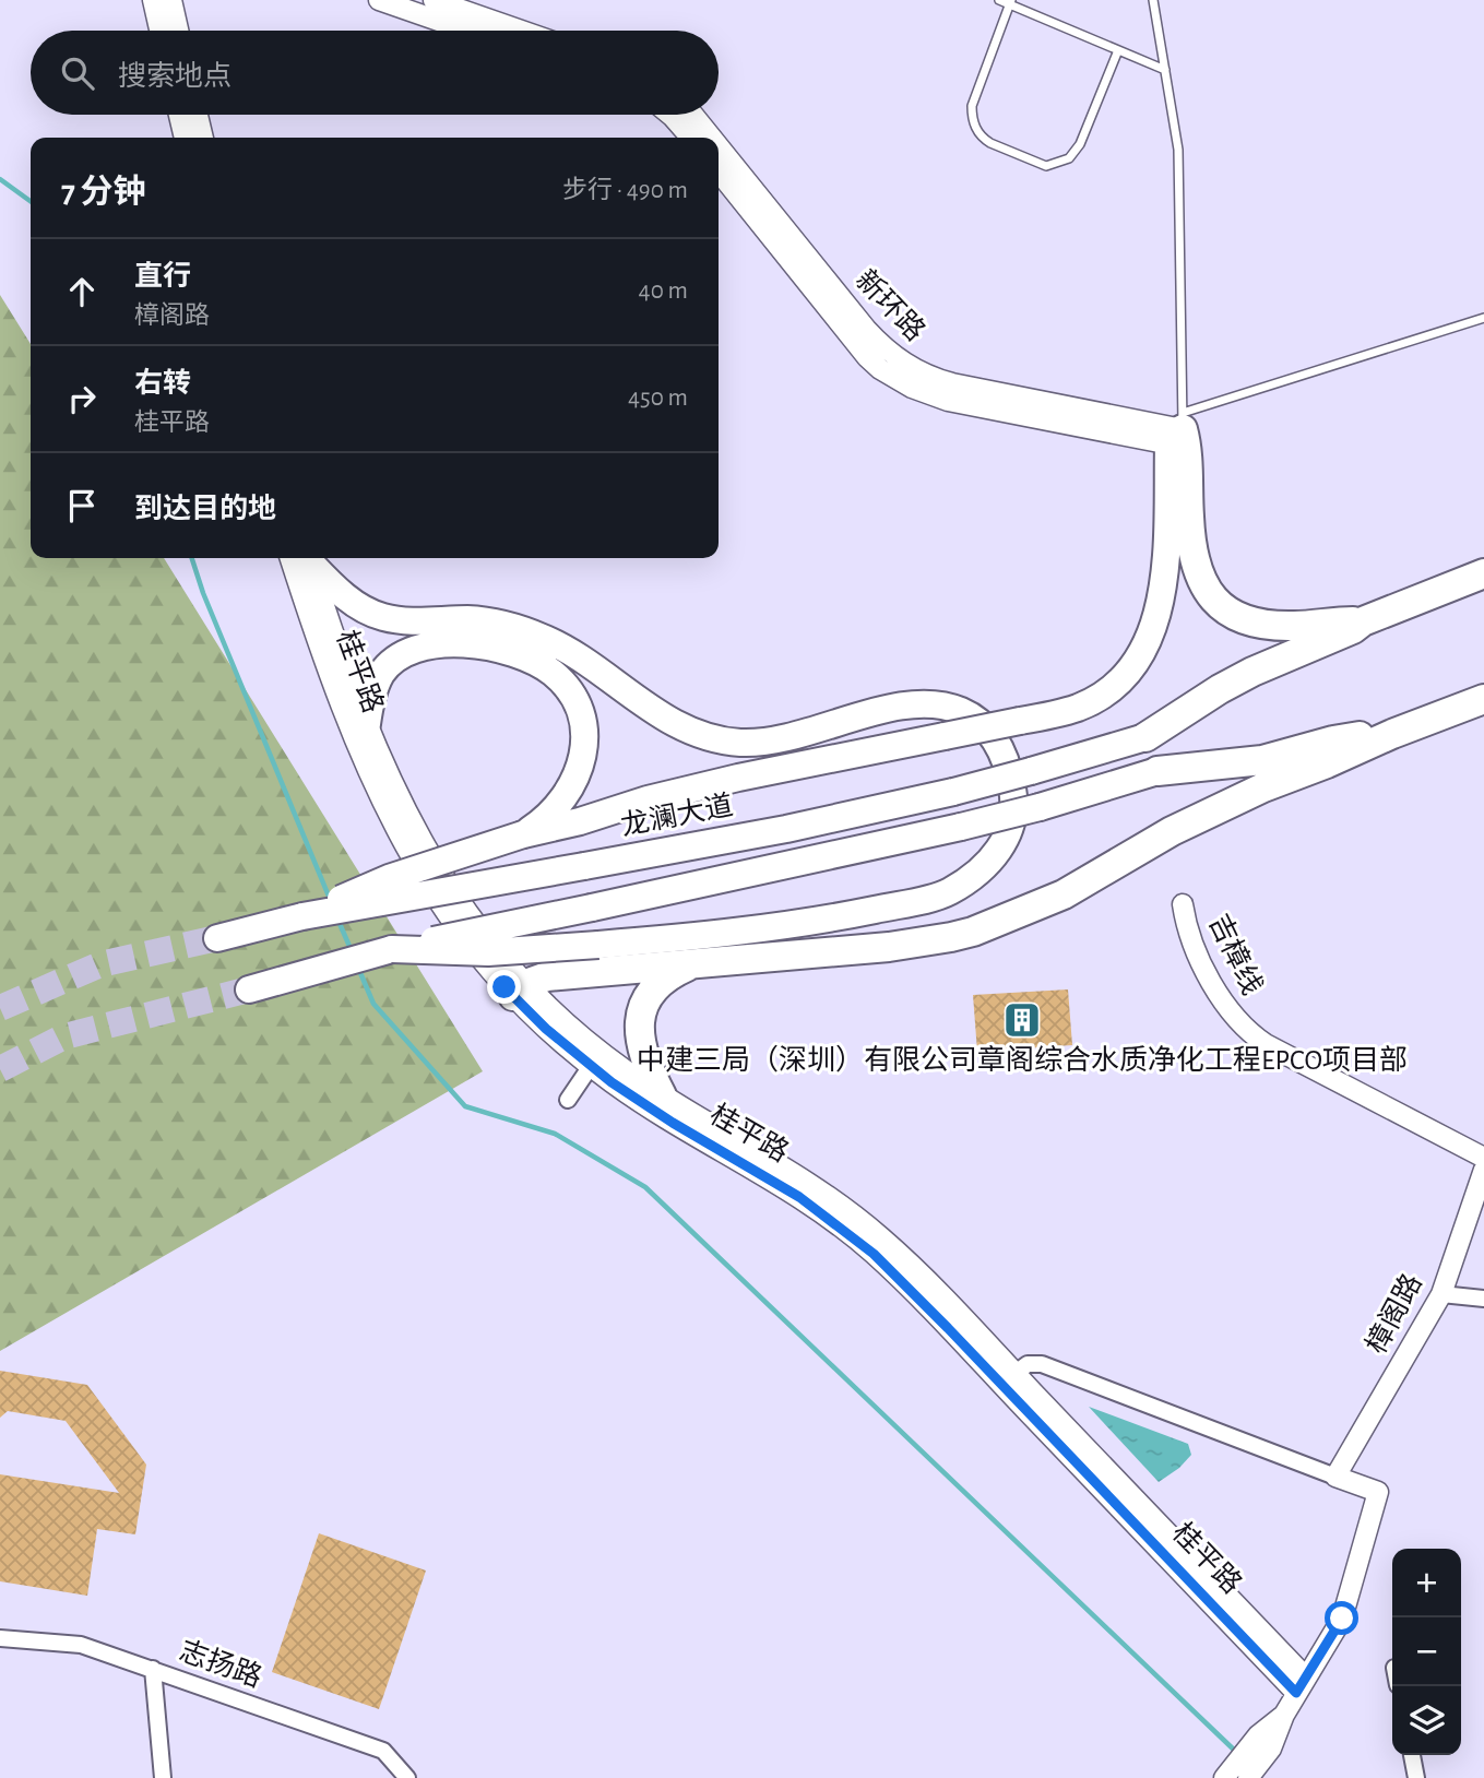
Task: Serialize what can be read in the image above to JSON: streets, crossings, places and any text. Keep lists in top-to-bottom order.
{
  "streets": {
    "highway": ["龙澜大道"],
    "street": [
      "新环路",
      "桂平路",
      "吉樟线",
      "樟阁路",
      "志扬路"
    ]
  },
  "places": {
    "building": ["中建三局（深圳）有限公司章阁综合水质净化工程EPCO项目部"]
  },
  "page": {
    "search": "搜索地点",
    "heading": ["7 分钟", "步行 · 490 m"],
    "list": [
      ["直行", "樟阁路", "40 m"],
      ["右转", "桂平路", "450 m"],
      "到达目的地"
    ],
    "map_buttons": ["+", "−"]
  }
}
